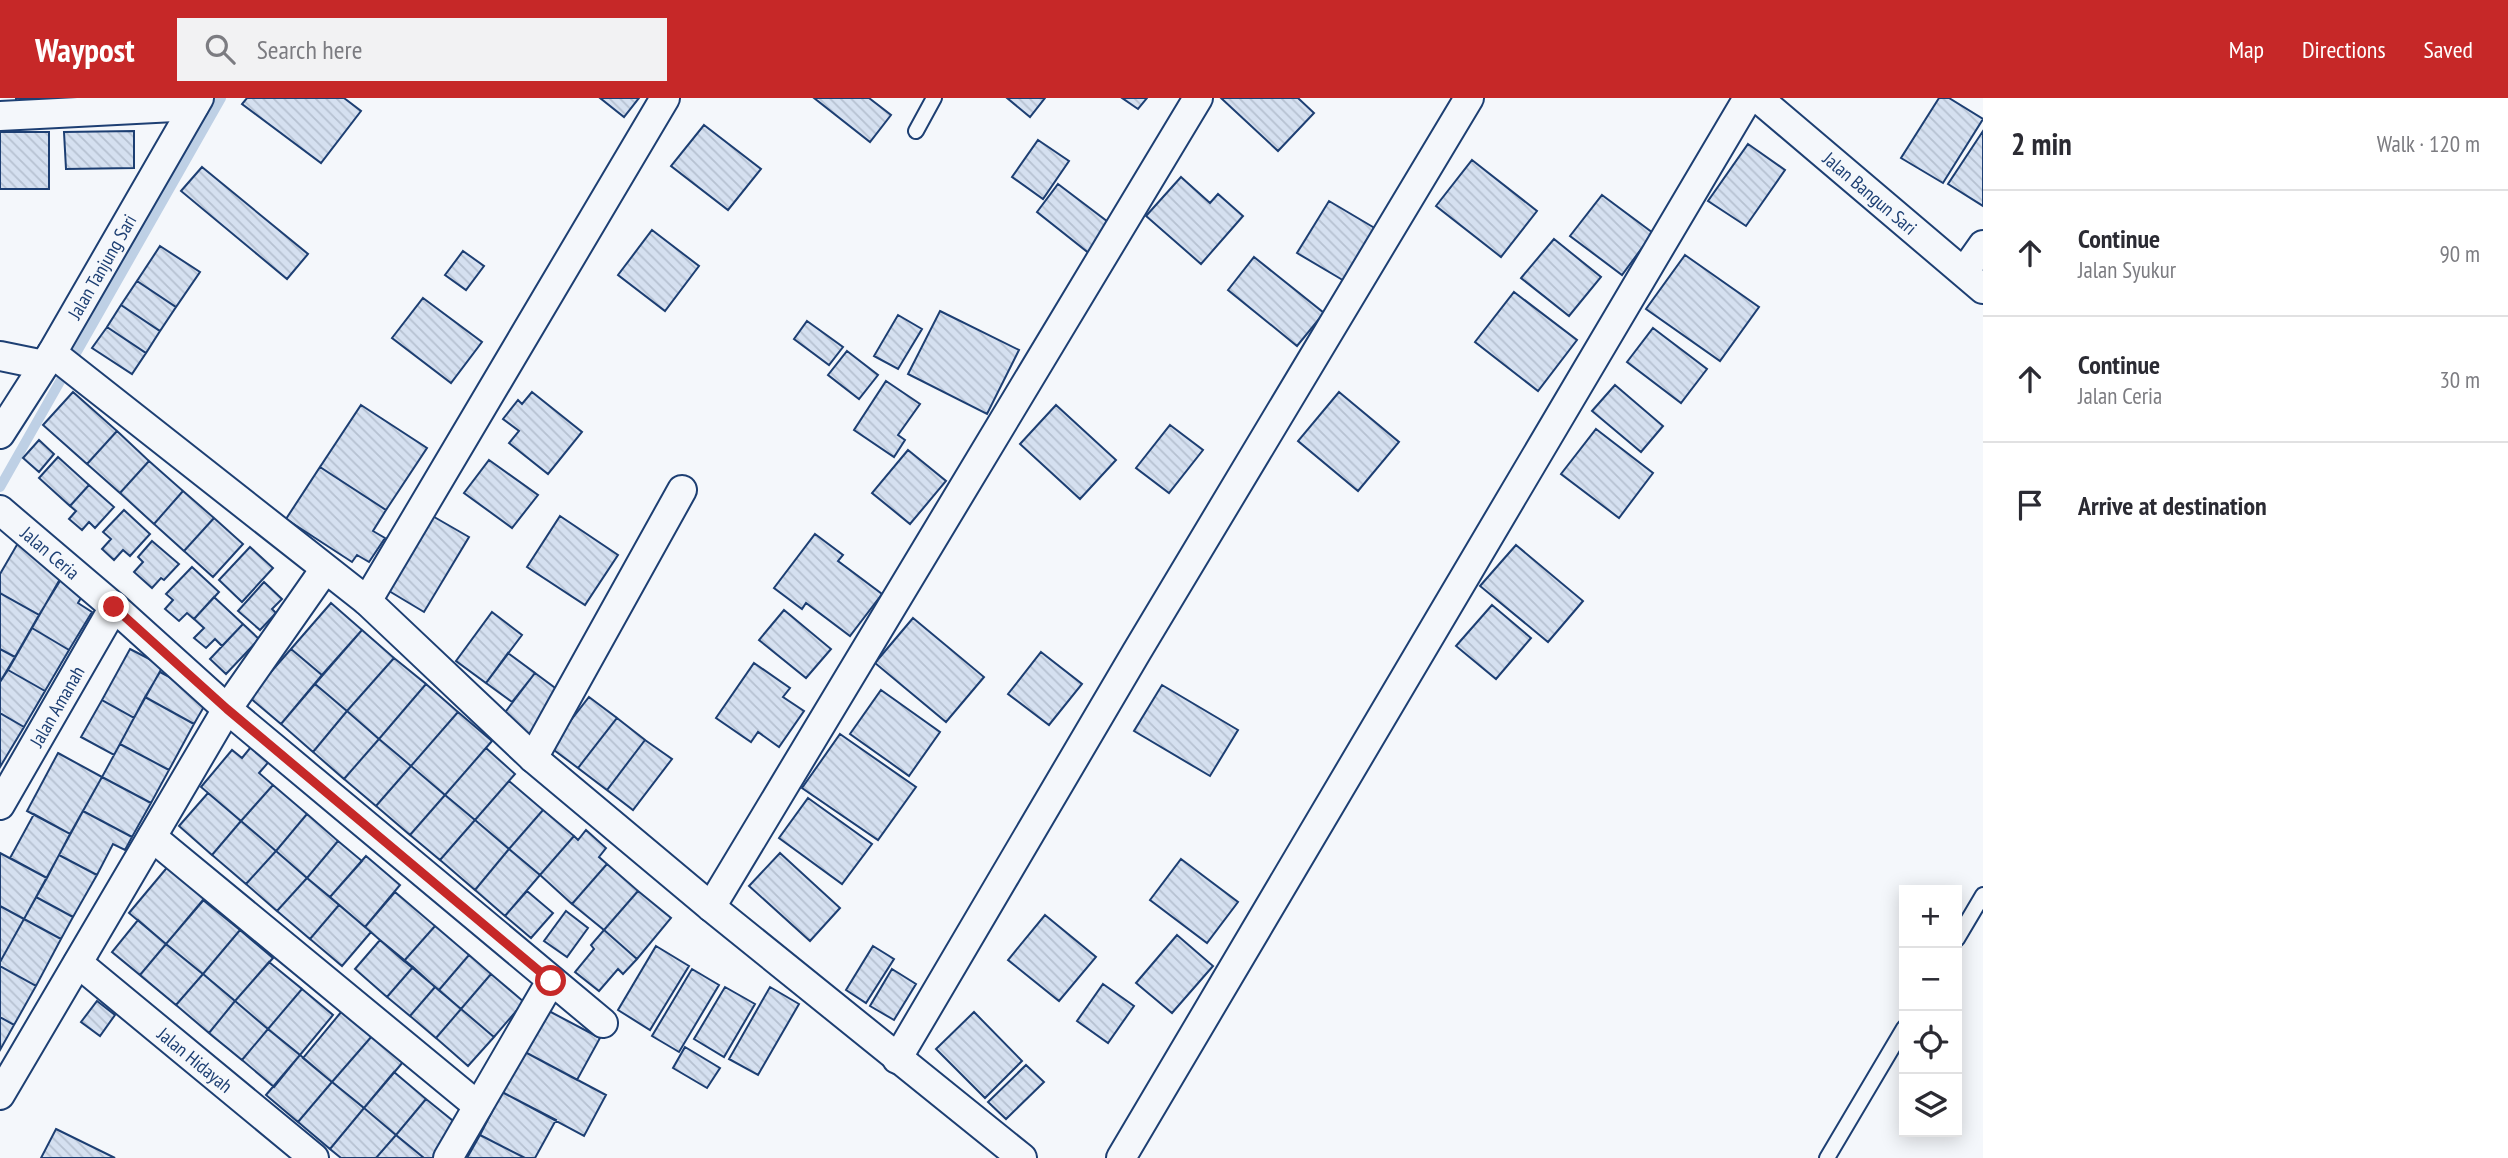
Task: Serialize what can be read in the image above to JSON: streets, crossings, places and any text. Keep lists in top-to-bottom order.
{
  "streets": {
    "street": [
      "Jalan Bangun Sari",
      "Jalan Tanjung Sari",
      "Jalan Ceria",
      "Jalan Amanah",
      "Jalan Hidayah"
    ]
  },
  "crossings": [
    ["Jalan Ceria", "Jalan Amanah"]
  ],
  "page": {
    "header": "Waypost",
    "search": "Search here",
    "nav": ["Map", "Directions", "Saved"],
    "heading": ["2 min", "Walk · 120 m"],
    "list": [
      ["Continue", "Jalan Syukur", "90 m"],
      ["Continue", "Jalan Ceria", "30 m"],
      "Arrive at destination"
    ],
    "map_buttons": ["+", "−"]
  }
}
